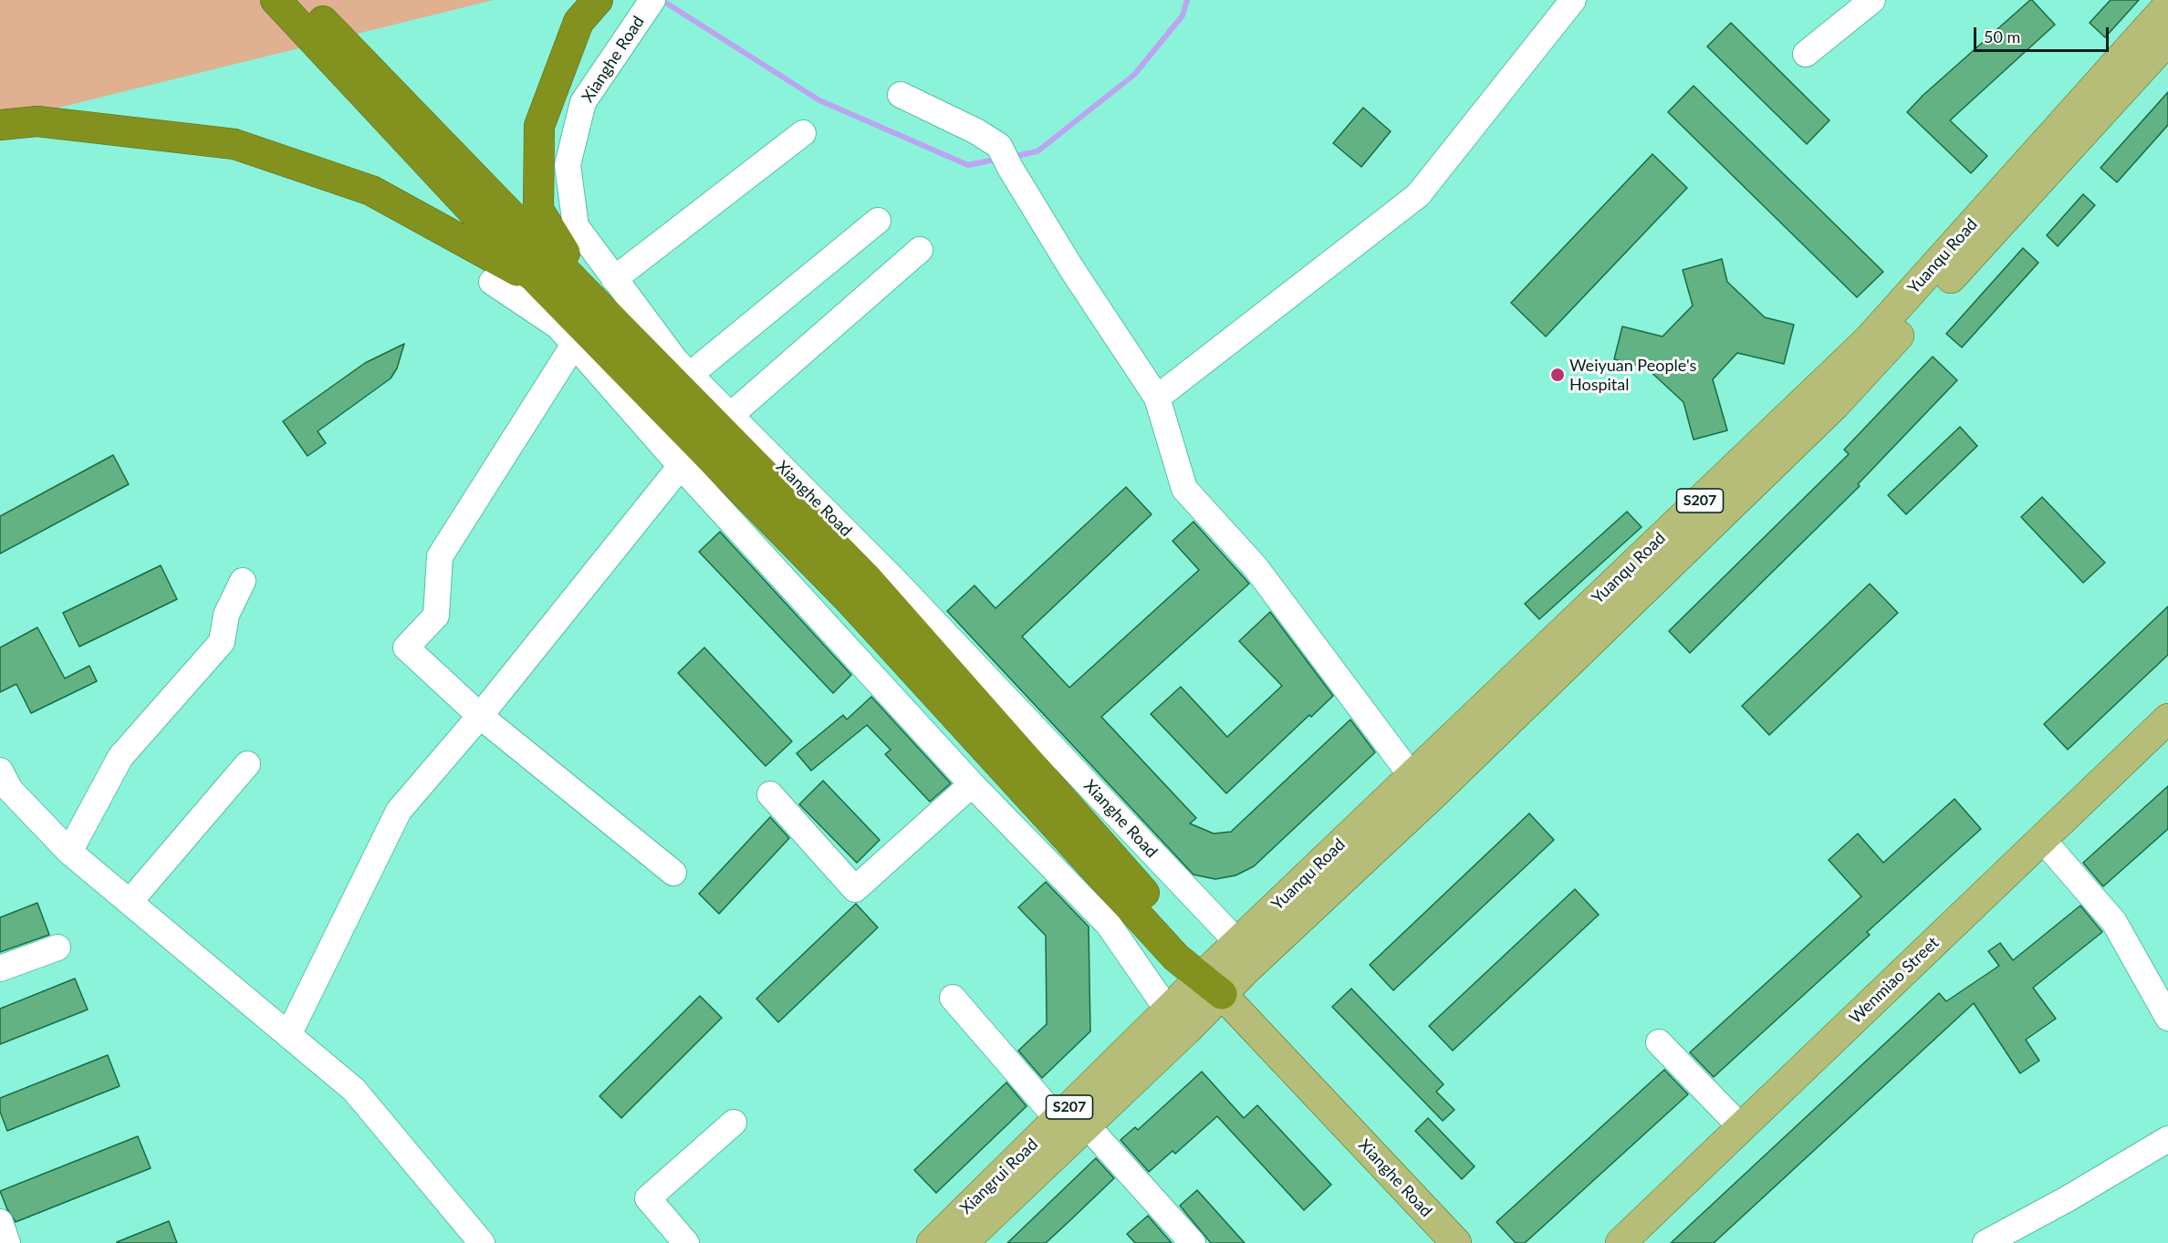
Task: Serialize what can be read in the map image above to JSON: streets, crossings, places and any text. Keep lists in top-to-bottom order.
{
  "streets": {
    "main road": [
      "Xianghe Road",
      "Yuanqu Road",
      "S207",
      "Wenmiao Street",
      "Xiangrui Road"
    ]
  },
  "crossings": [
    ["Xianghe Road", "Yuanqu Road"],
    ["Xianghe Road", "Xiangrui Road"],
    ["Yuanqu Road", "Xiangrui Road"]
  ],
  "places": ["Weiyuan People's Hospital"],
  "scale_bar": "50 m"
}
